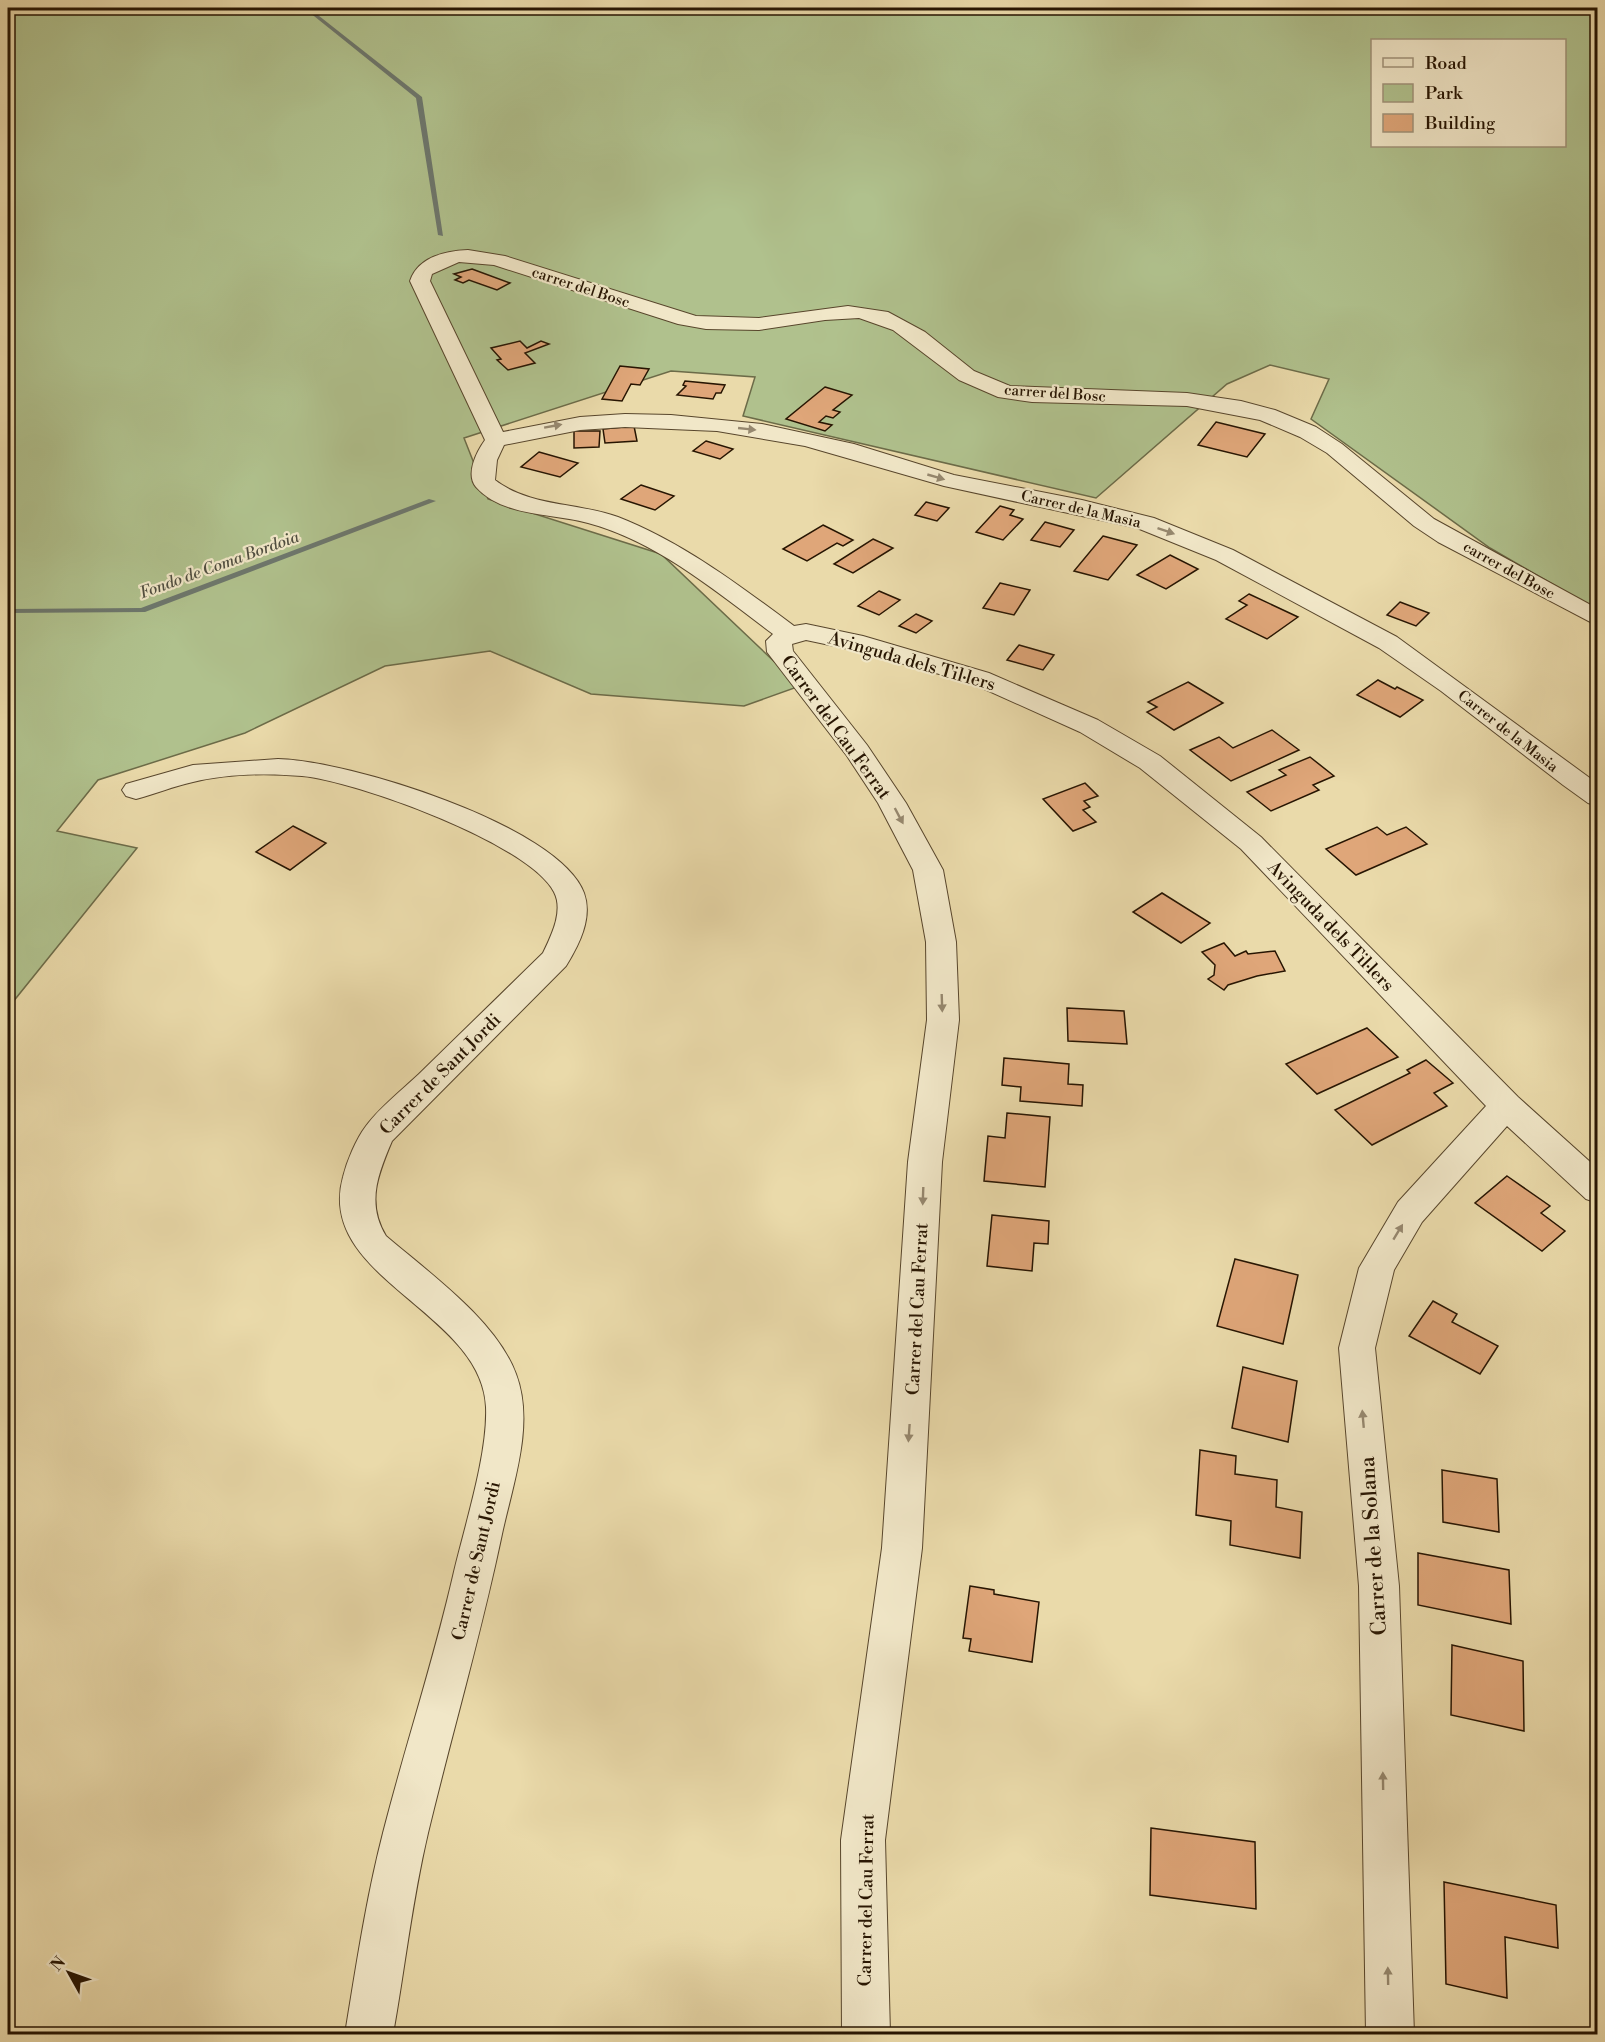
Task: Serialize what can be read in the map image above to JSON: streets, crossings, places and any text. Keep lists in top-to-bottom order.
{
  "streets": {
    "street": [
      "carrer del Bosc",
      "Carrer de la Masia",
      "Avinguda dels Til·lers",
      "Carrer del Cau Ferrat",
      "Carrer de Sant Jordi",
      "Carrer de la Solana"
    ]
  },
  "crossings": [
    ["carrer del Bosc", "Carrer de la Masia"],
    ["Avinguda dels Til·lers", "Carrer del Cau Ferrat"],
    ["Avinguda dels Til·lers", "Carrer de la Solana"]
  ],
  "one_way": ["Carrer de la Masia", "Carrer del Cau Ferrat", "Carrer de la Solana"],
  "water": ["Fondo de Coma Bordoia"],
  "legend": ["Road", "Park", "Building"],
  "north": "top left"
}
